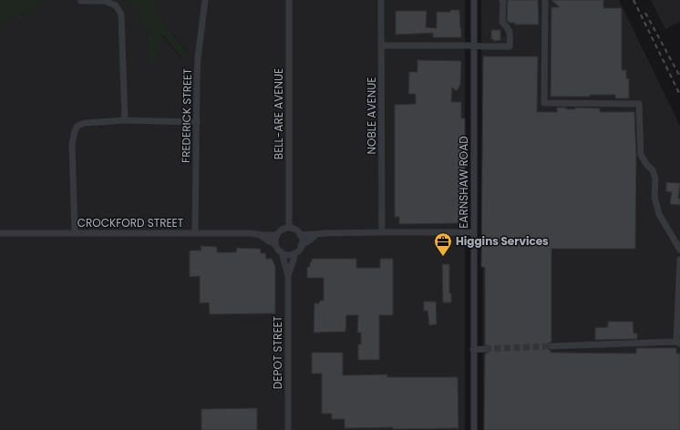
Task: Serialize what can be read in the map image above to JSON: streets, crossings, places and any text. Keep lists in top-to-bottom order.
{
  "streets": {
    "street": [
      "BELL-ARE AVENUE",
      "FREDERICK STREET",
      "NOBLE AVENUE",
      "EARNSHAW ROAD",
      "CROCKFORD STREET",
      "DEPOT STREET"
    ]
  },
  "crossings": [
    ["BELL-ARE AVENUE", "CROCKFORD STREET"],
    ["BELL-ARE AVENUE", "DEPOT STREET"],
    ["FREDERICK STREET", "CROCKFORD STREET"],
    ["CROCKFORD STREET", "DEPOT STREET"]
  ],
  "places": {
    "office": ["Higgins Services"]
  }
}
